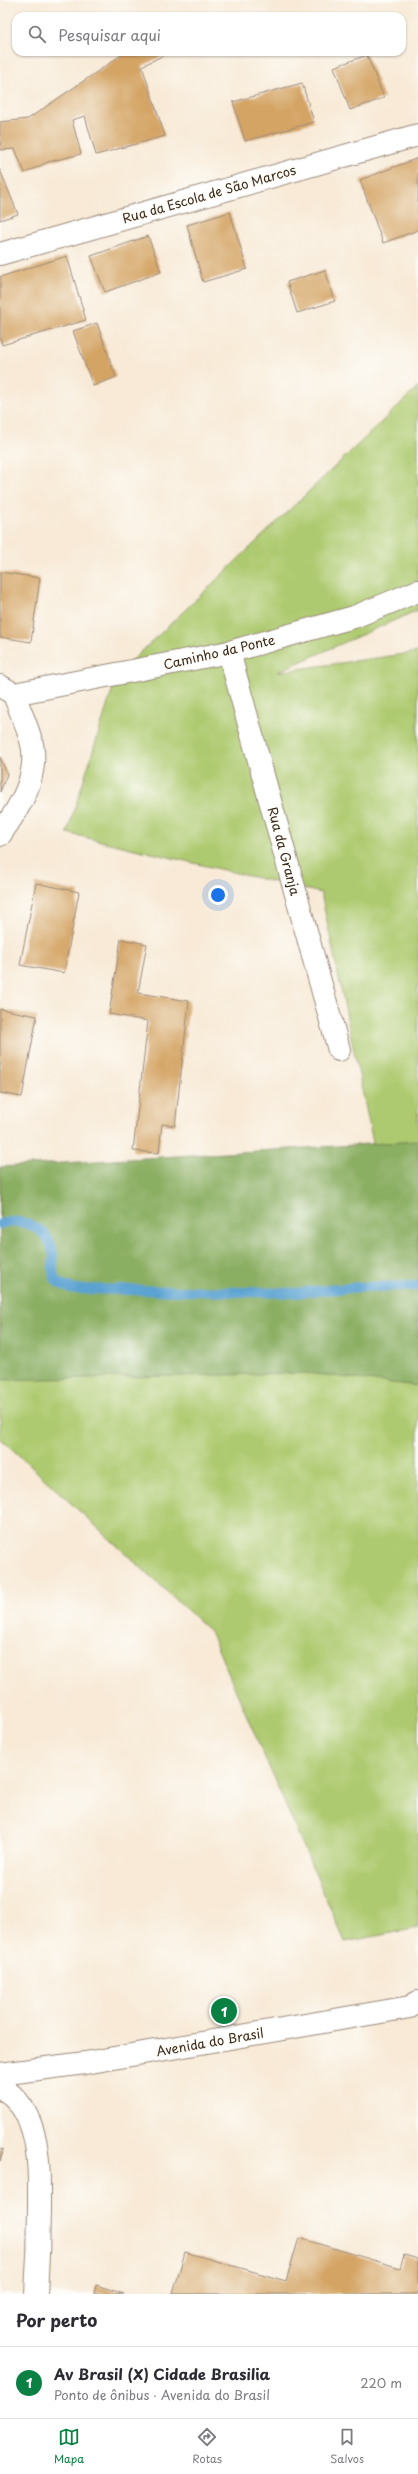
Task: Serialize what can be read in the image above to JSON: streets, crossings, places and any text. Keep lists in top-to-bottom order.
{
  "streets": {
    "street": [
      "Rua da Escola de São Marcos",
      "Caminho da Ponte",
      "Rua da Granja",
      "Avenida do Brasil"
    ]
  },
  "crossings": [
    ["Caminho da Ponte", "Rua da Granja"]
  ],
  "page": {
    "search": "Pesquisar aqui",
    "pins": "1",
    "heading": "Por perto",
    "list": [
      {
        "mark": "1",
        "name": "Av Brasil (X) Cidade Brasilia",
        "note": "Ponto de ônibus · Avenida do Brasil",
        "value": "220 m"
      }
    ],
    "nav": ["Mapa", "Rotas", "Salvos"]
  }
}
